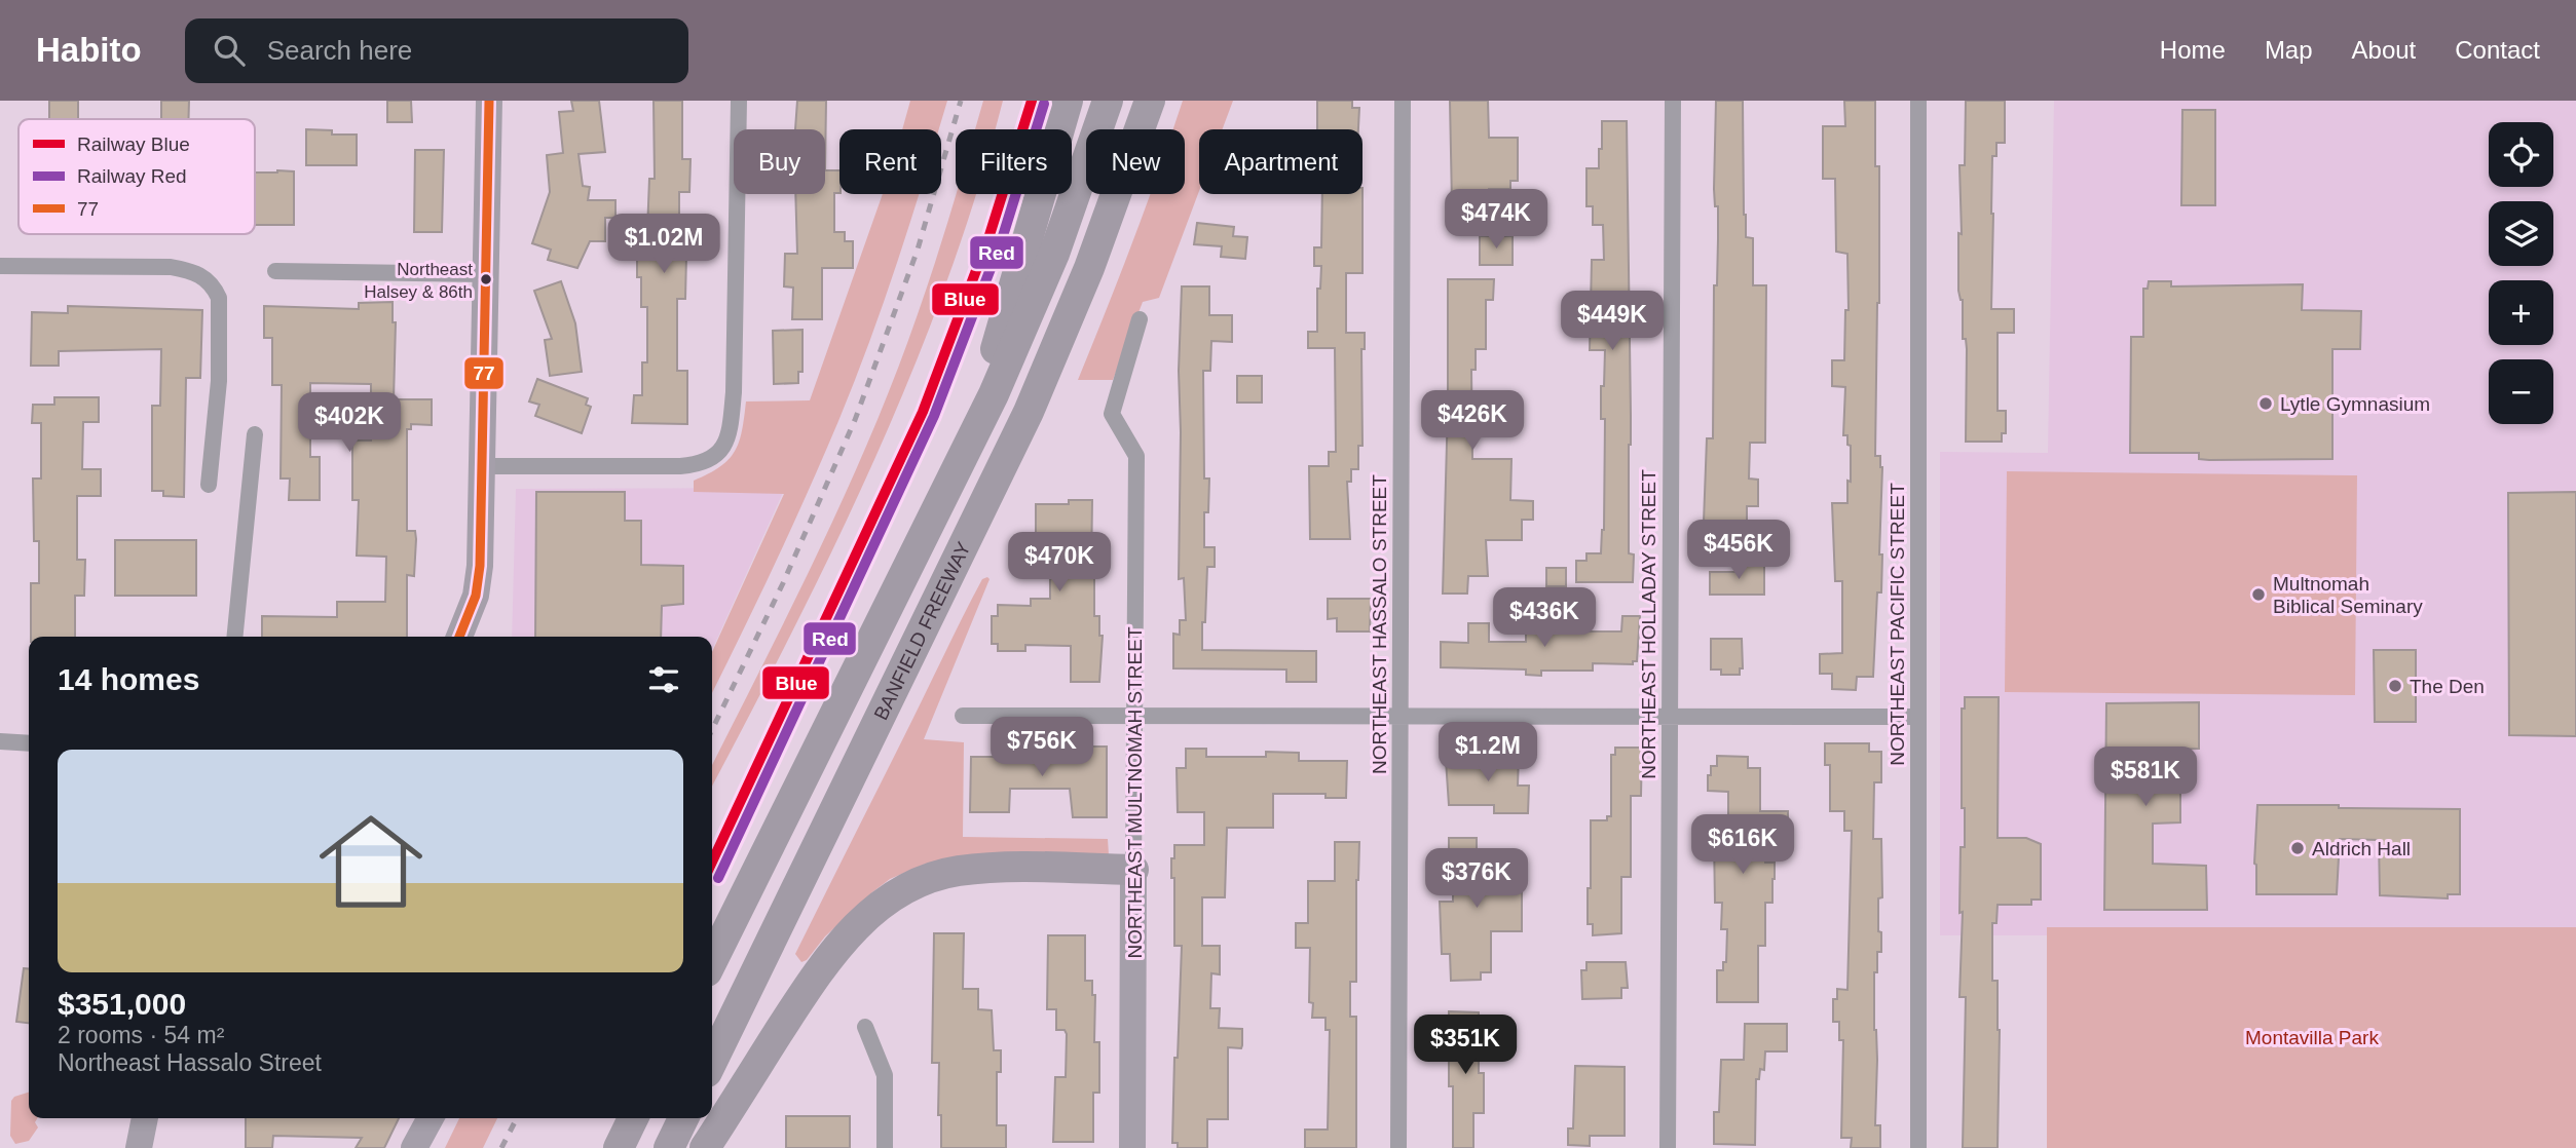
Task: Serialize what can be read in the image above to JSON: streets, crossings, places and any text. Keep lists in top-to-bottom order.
{
  "streets": {
    "highway": ["BANFIELD FREEWAY"],
    "main road": ["NORTHEAST MULTNOMAH STREET"],
    "street": ["NORTHEAST HASSALO STREET", "NORTHEAST HOLLADAY STREET", "NORTHEAST PACIFIC STREET"]
  },
  "parks": ["Montavilla Park"],
  "places": [
    "Northeast Halsey & 86th",
    "Lytle Gymnasium",
    "Multnomah Biblical Seminary",
    "The Den",
    "Aldrich Hall"
  ],
  "lines": ["rail line Blue", "transit line 77", "rail line Red"],
  "legend": ["Railway Blue", "Railway Red", "77"],
  "page": {
    "header": "Habito",
    "search": "Search here",
    "nav": [
      "Home",
      "Map",
      "About",
      "Contact"
    ],
    "map_buttons": ["+", "−"],
    "chip": [
      "Buy",
      "Rent",
      "Filters",
      "New",
      "Apartment"
    ],
    "price": [
      "$474K",
      "$1.02M",
      "$449K",
      "$426K",
      "$402K",
      "$456K",
      "$470K",
      "$436K",
      "$756K",
      "$1.2M",
      "$581K",
      "$616K",
      "$376K",
      "$351K"
    ],
    "heading": "14 homes",
    "list": [
      {
        "name": "$351,000",
        "note": "2 rooms · 54 m² · Northeast Hassalo Street"
      }
    ]
  }
}
